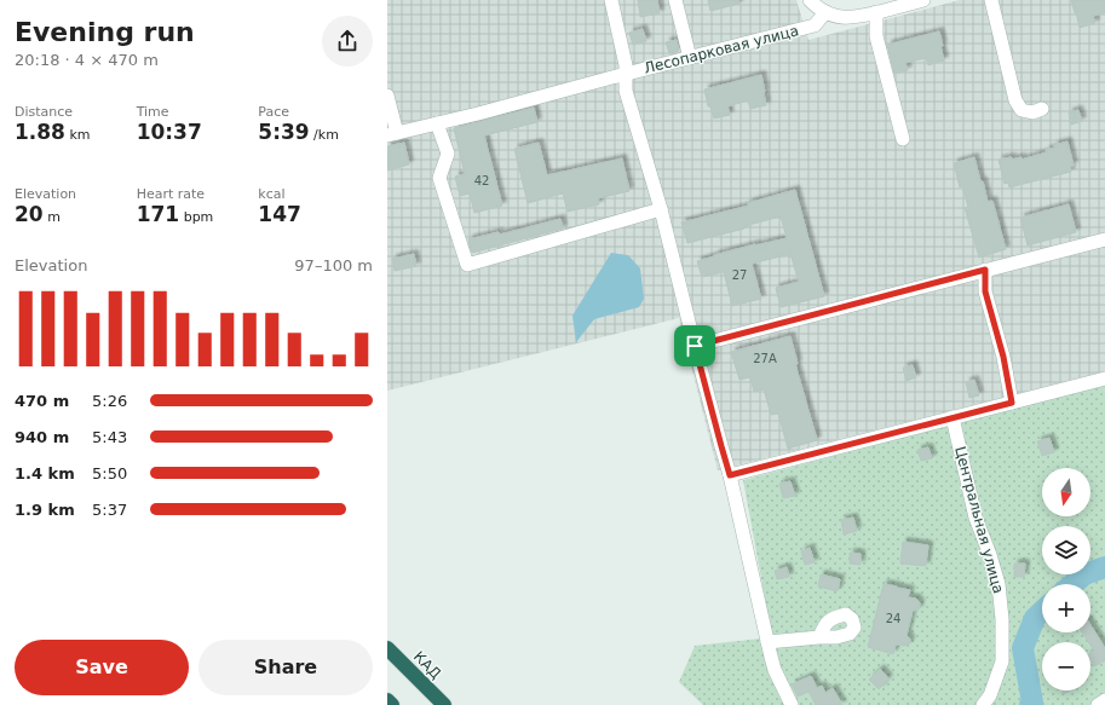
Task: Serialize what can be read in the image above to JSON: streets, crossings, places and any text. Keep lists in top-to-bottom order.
{
  "streets": {
    "highway": ["КАД"],
    "street": ["Лесопарковая улица", "Центральная улица"]
  },
  "house_numbers": [
    "42",
    "27",
    "27А",
    "24"
  ],
  "north": "bottom",
  "page": {
    "heading": ["Evening run", "20:18 · 4 × 470 m"],
    "stats": [
      ["Distance", "1.88 km"],
      ["Time", "10:37"],
      ["Pace", "5:39 /km"],
      ["Elevation", "20 m"],
      ["Heart rate", "171 bpm"],
      ["kcal", "147"]
    ],
    "chart": ["Elevation", "97–100 m"],
    "list": [
      {
        "name": "470 m",
        "note": "5:26"
      },
      {
        "name": "940 m",
        "note": "5:43"
      },
      {
        "name": "1.4 km",
        "note": "5:50"
      },
      {
        "name": "1.9 km",
        "note": "5:37"
      }
    ],
    "map_buttons": ["+", "−"],
    "buttons": ["Save", "Share"]
  }
}
